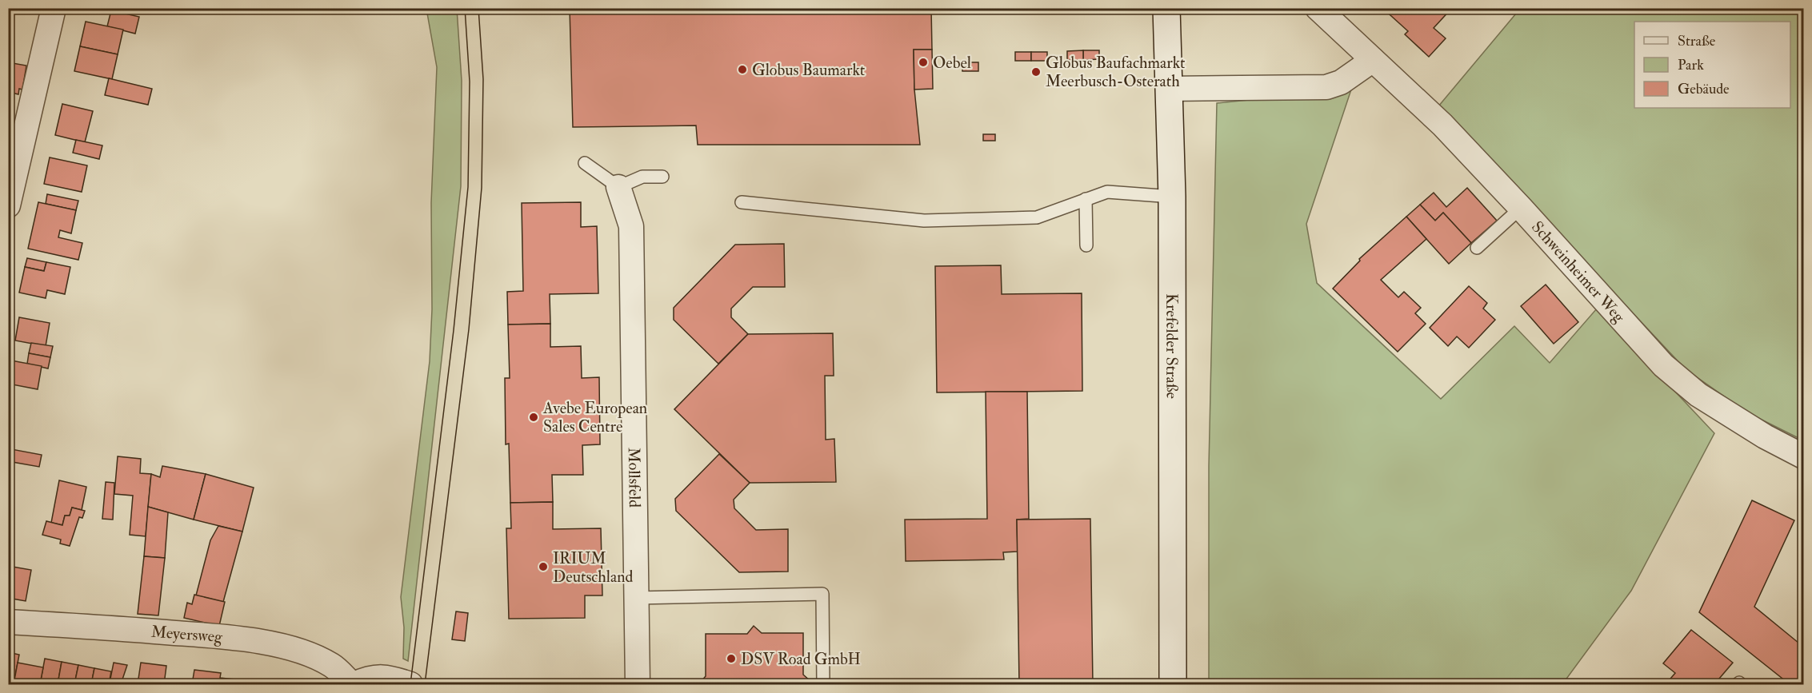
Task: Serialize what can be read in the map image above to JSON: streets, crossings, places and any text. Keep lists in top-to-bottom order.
{
  "streets": {
    "main road": ["Krefelder Straße"],
    "street": ["Schweinheimer Weg", "Mollsfeld", "Meyersweg"]
  },
  "places": [
    "Oebel",
    "Globus Baumarkt",
    "Globus Baufachmarkt Meerbusch-Osterath",
    "Avebe European Sales Centre",
    "IRIUM Deutschland",
    "DSV Road GmbH"
  ],
  "legend": ["Straße", "Park", "Gebäude"]
}
